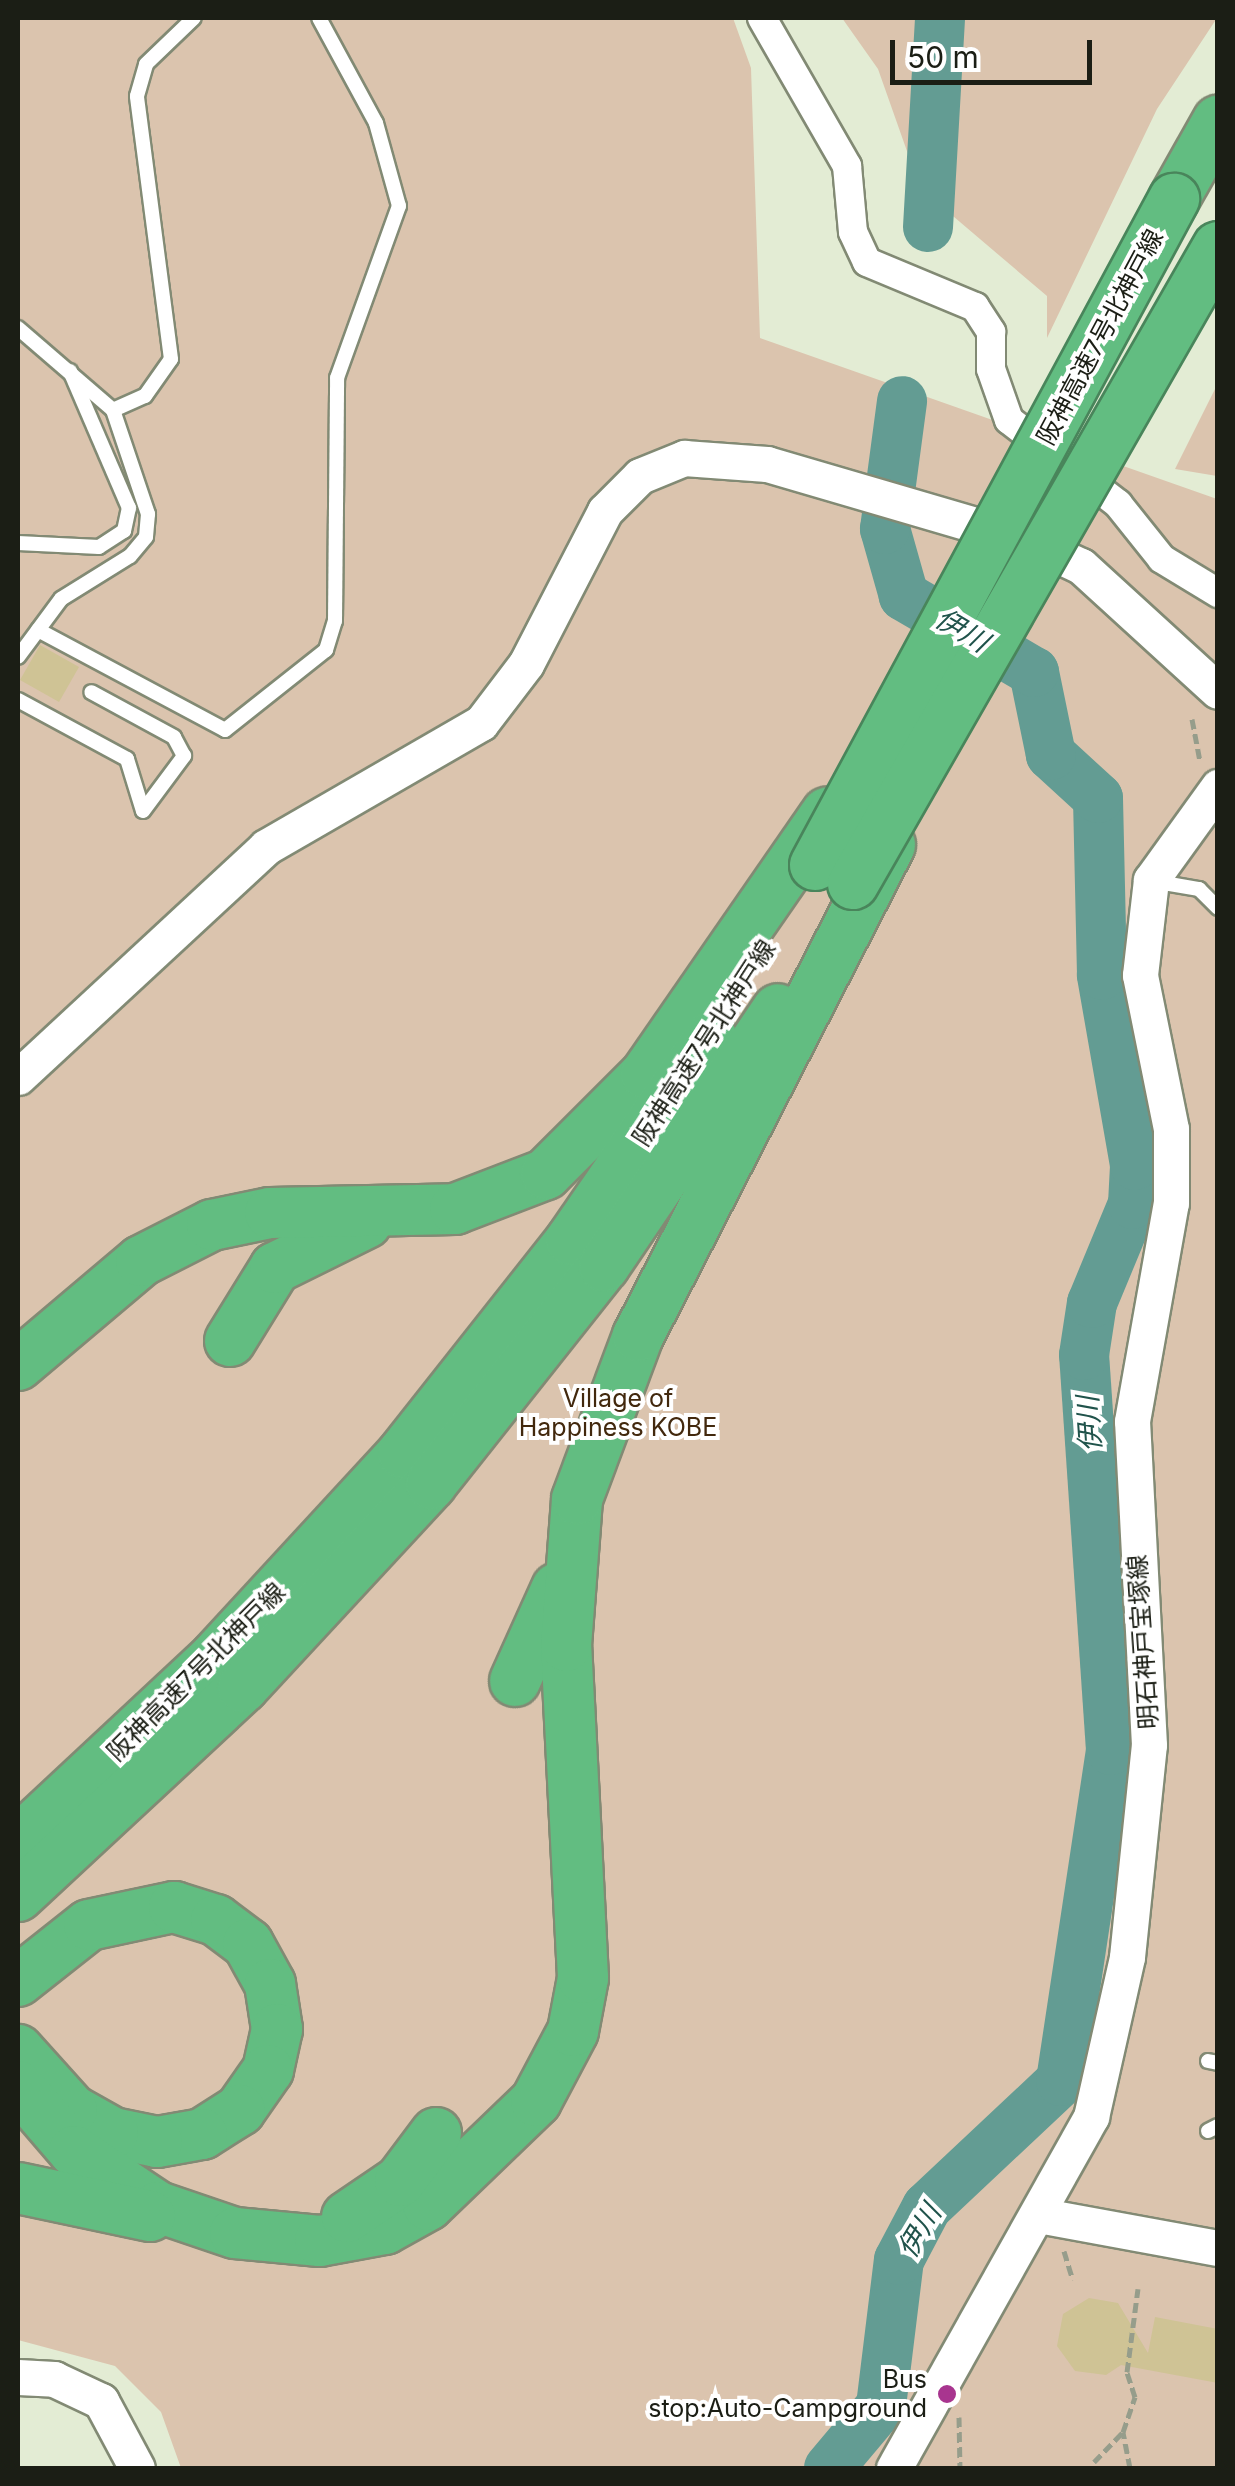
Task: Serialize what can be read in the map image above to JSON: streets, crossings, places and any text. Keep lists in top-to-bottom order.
{
  "streets": {
    "highway": ["阪神高速7号北神戸線"],
    "street": ["明石神戸宝塚線"]
  },
  "water": ["伊川"],
  "parks": ["Village of Happiness KOBE"],
  "places": ["Bus stop:Auto-Campground"],
  "scale_bar": "50 m"
}
